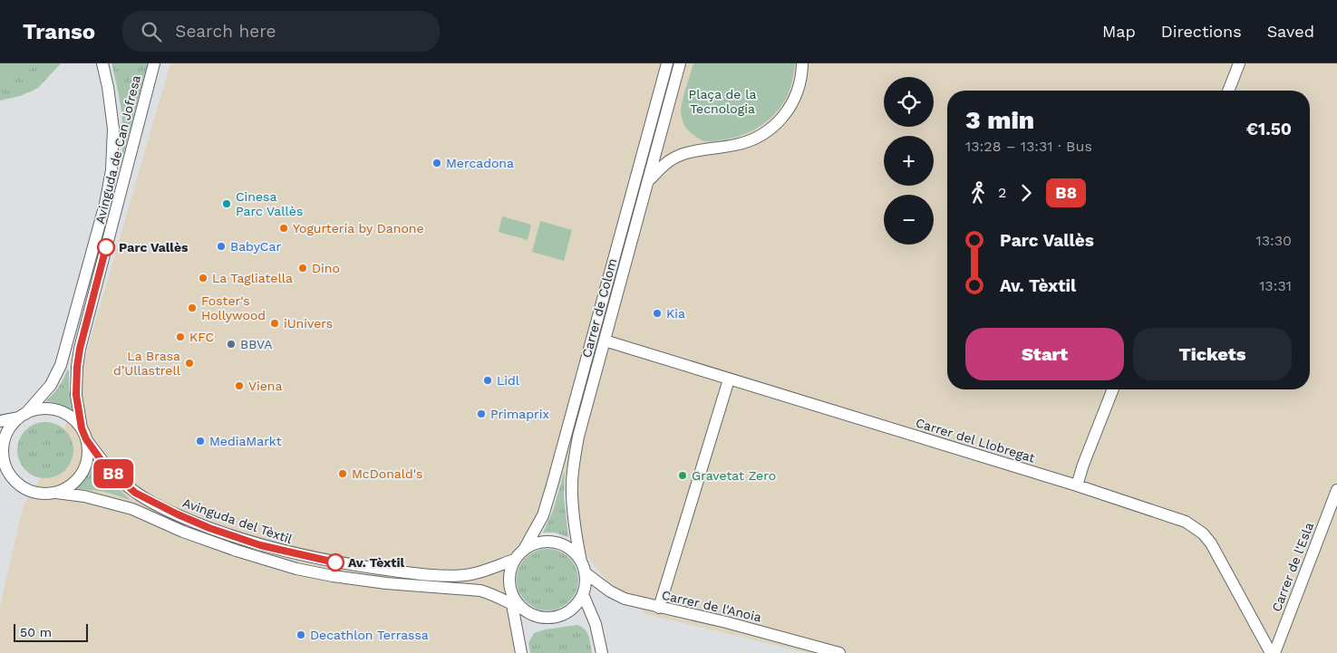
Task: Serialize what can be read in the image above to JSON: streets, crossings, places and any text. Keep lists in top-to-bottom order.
{
  "streets": {
    "street": [
      "Avinguda de Can Jofresa",
      "Carrer de Colom",
      "Carrer del Llobregat",
      "Avinguda del Tèxtil",
      "Carrer de l'Esla",
      "Carrer de l'Anoia"
    ]
  },
  "crossings": [
    ["Avinguda de Can Jofresa", "Avinguda del Tèxtil"],
    ["Carrer de Colom", "Carrer del Llobregat"],
    ["Carrer de Colom", "Avinguda del Tèxtil"],
    ["Carrer de Colom", "Carrer de l'Anoia"],
    ["Avinguda del Tèxtil", "Carrer de l'Anoia"]
  ],
  "parks": ["Plaça de la Tecnologia"],
  "places": [
    "Mercadona",
    "Cinesa Parc Vallès",
    "Yogurtería by Danone",
    "BabyCar",
    "Parc Vallès",
    "Dino",
    "La Tagliatella",
    "Foster's Hollywood",
    "Kia",
    "iUnivers",
    "KFC",
    "BBVA",
    "La Brasa d’Ullastrell",
    "Lidl",
    "Viena",
    "Primaprix",
    "MediaMarkt",
    "McDonald's",
    "Gravetat Zero",
    "Av. Tèxtil",
    "Decathlon Terrassa"
  ],
  "lines": ["bus line B8"],
  "scale_bar": "50 m",
  "page": {
    "header": "Transo",
    "search": "Search here",
    "nav": ["Map", "Directions", "Saved"],
    "on_map": "B8",
    "map_buttons": ["+", "−"],
    "heading": ["3 min", "13:28 – 13:31 · Bus", "€1.50"],
    "legs": ["2", "B8"],
    "list": [
      {
        "name": "Parc Vallès",
        "value": "13:30"
      },
      {
        "name": "Av. Tèxtil",
        "value": "13:31"
      }
    ],
    "buttons": ["Start", "Tickets"],
    "scale": "50 m"
  }
}
